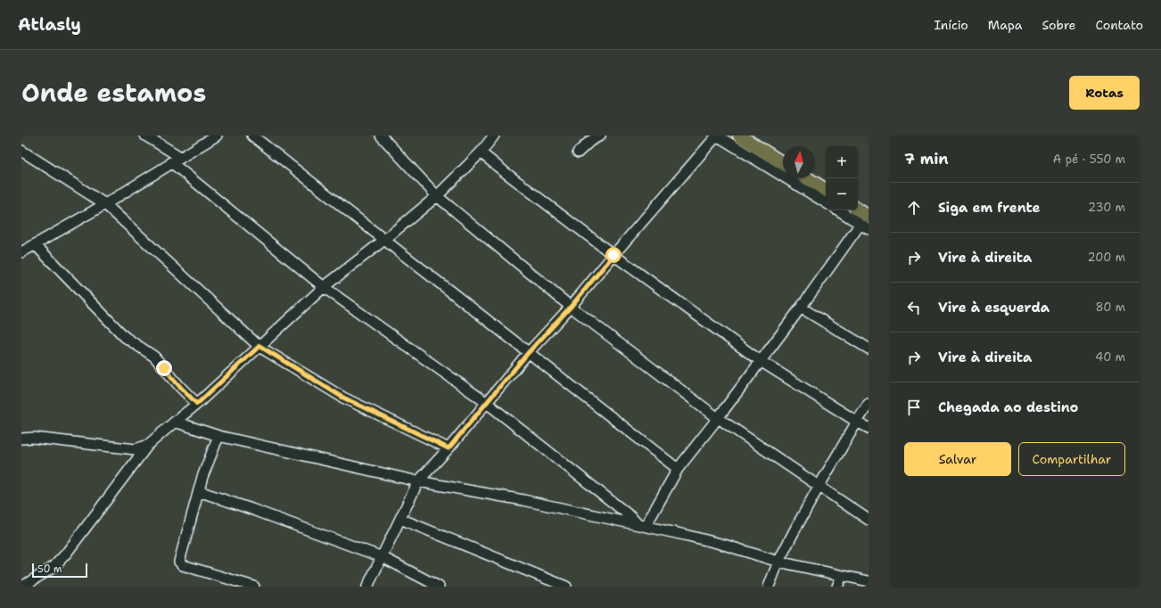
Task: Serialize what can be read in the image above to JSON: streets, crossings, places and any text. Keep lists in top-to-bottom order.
{
  "scale_bar": "50 m",
  "north": "top",
  "page": {
    "header": "Atlasly",
    "nav": [
      "Início",
      "Mapa",
      "Sobre",
      "Contato"
    ],
    "title": "Onde estamos",
    "buttons": [
      "Rotas",
      ["Salvar", "Compartilhar"]
    ],
    "heading": ["7 min", "A pé · 550 m"],
    "map_buttons": ["+", "−"],
    "list": [
      ["Siga em frente", "230 m"],
      ["Vire à direita", "200 m"],
      ["Vire à esquerda", "80 m"],
      ["Vire à direita", "40 m"],
      "Chegada ao destino"
    ],
    "scale": "50 m"
  }
}
